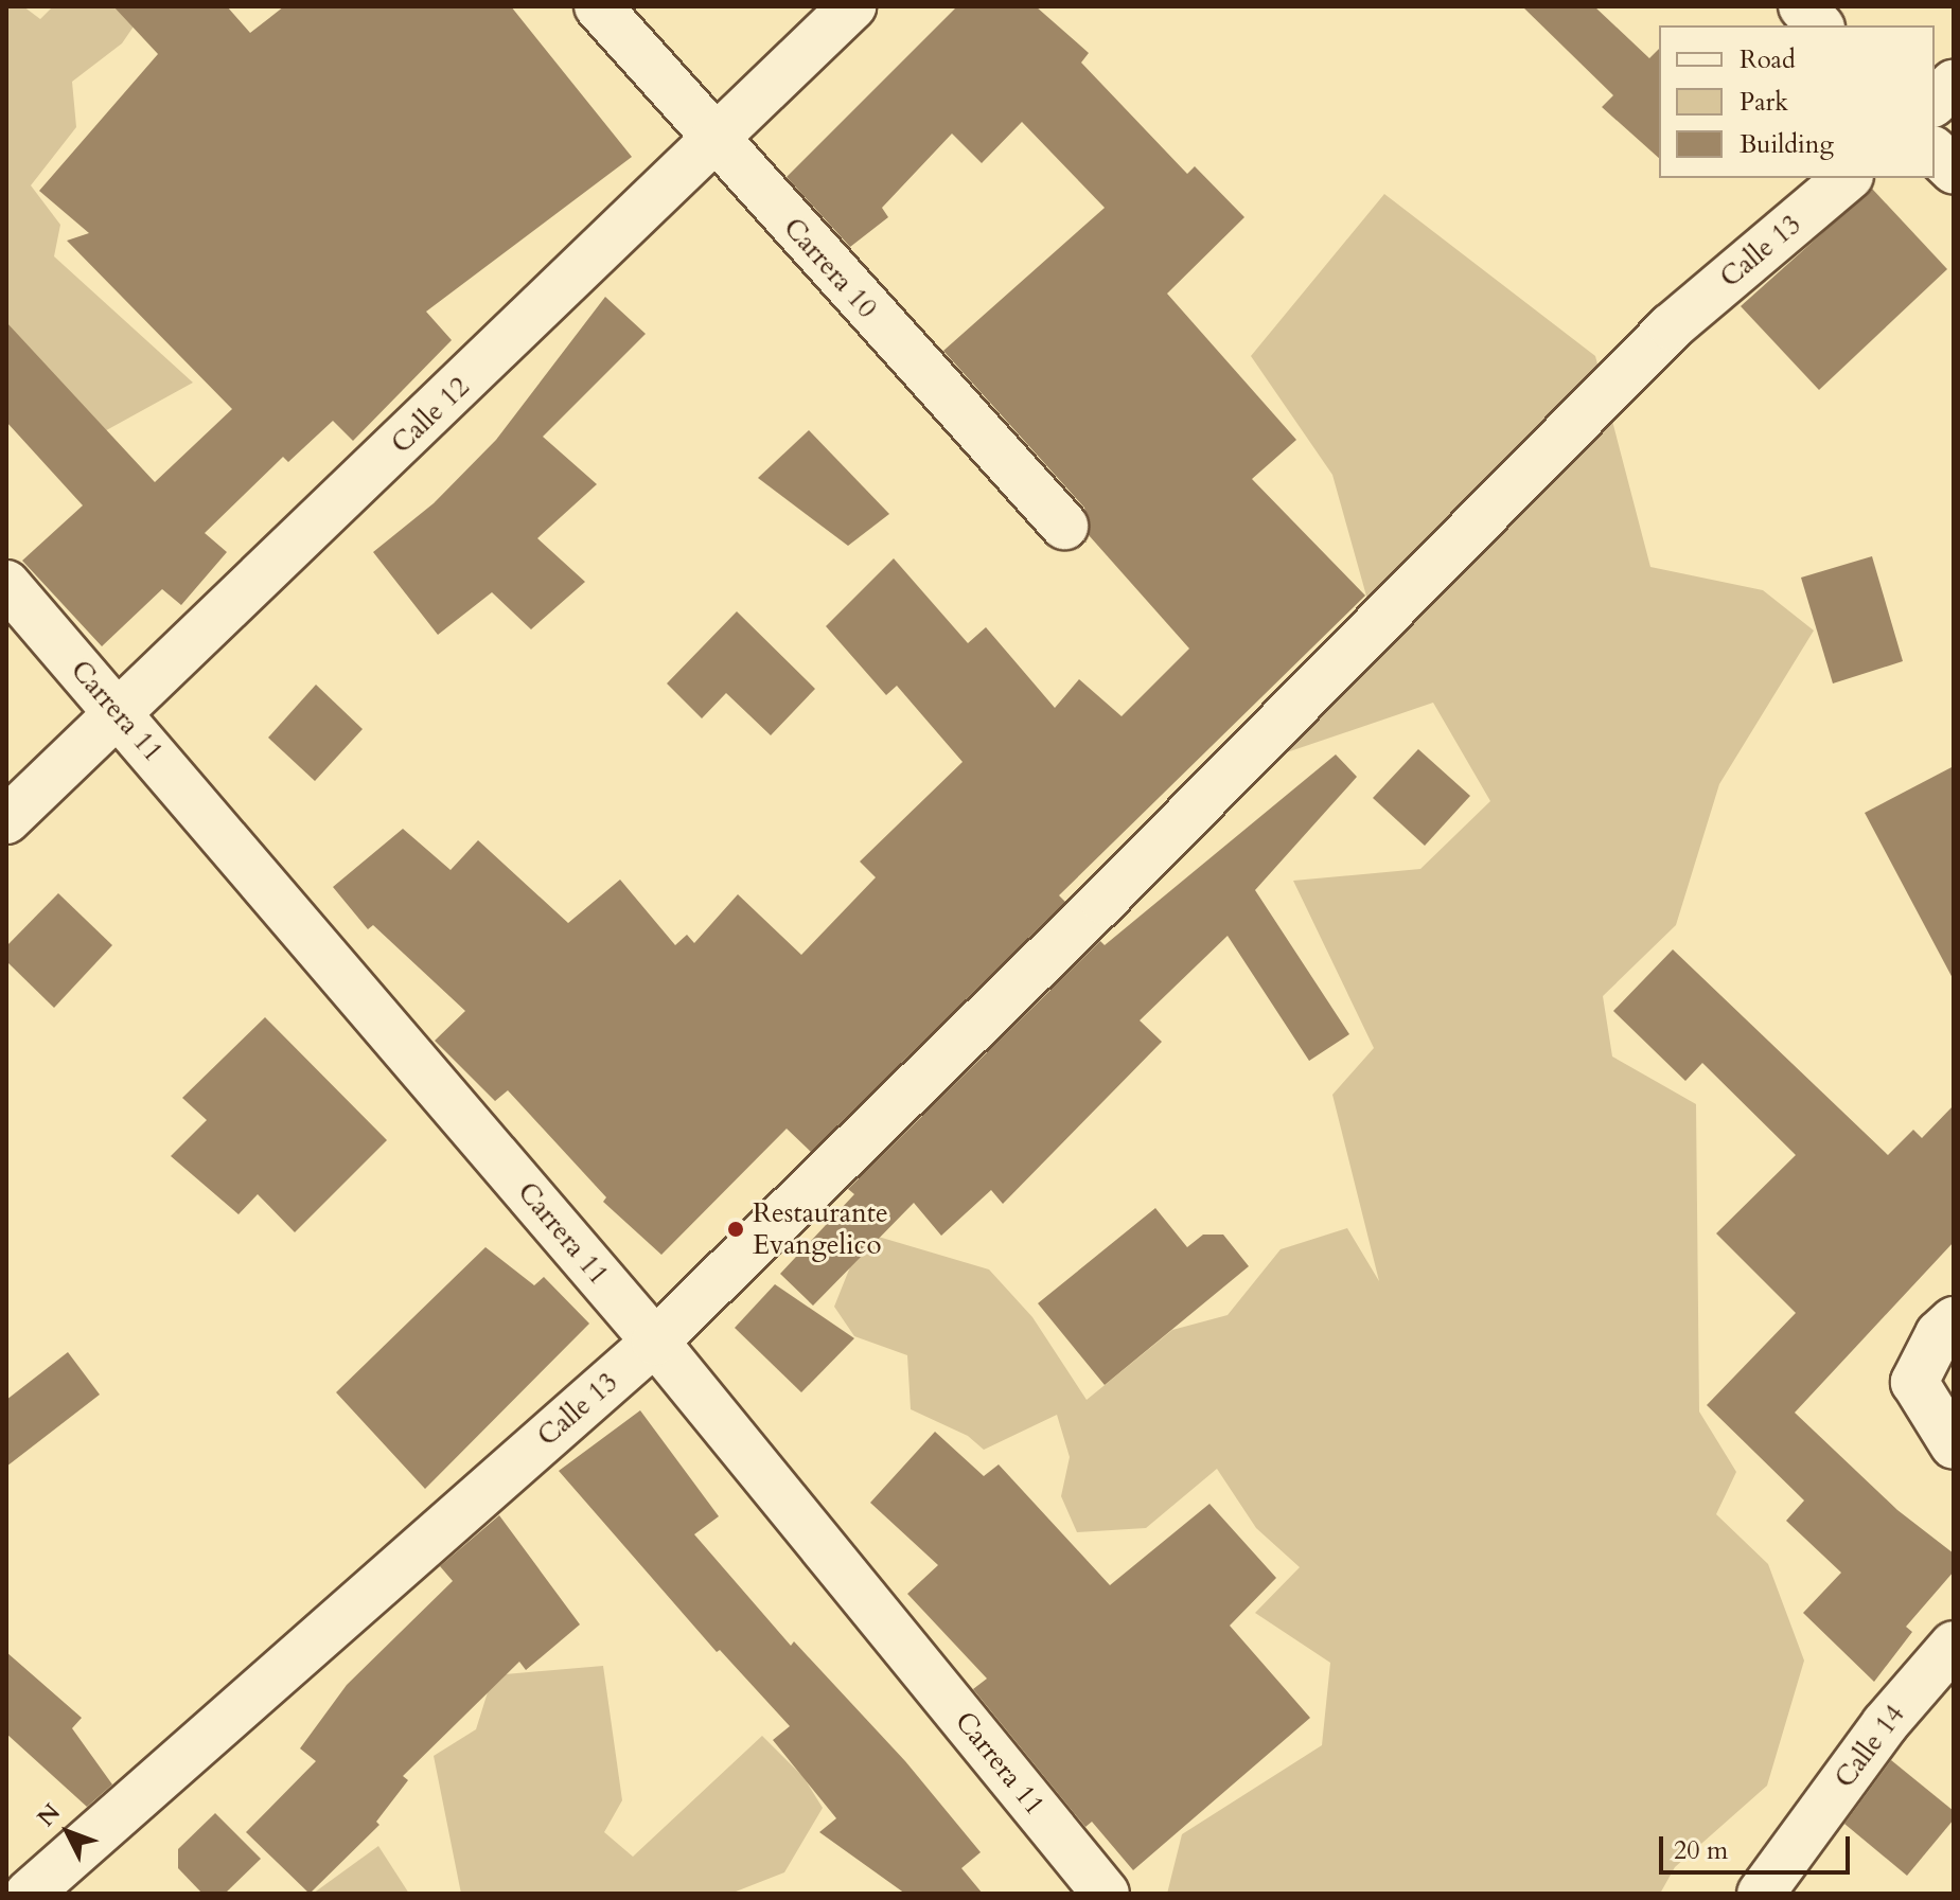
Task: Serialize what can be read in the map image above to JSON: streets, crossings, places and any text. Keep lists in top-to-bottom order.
{
  "streets": {
    "street": [
      "Calle 13",
      "Carrera 10",
      "Calle 12",
      "Carrera 11",
      "Calle 14"
    ]
  },
  "crossings": [
    ["Calle 13", "Carrera 11"],
    ["Carrera 10", "Calle 12"],
    ["Calle 12", "Carrera 11"]
  ],
  "places": ["Restaurante Evangelico"],
  "legend": ["Road", "Park", "Building"],
  "scale_bar": "20 m",
  "north": "top left"
}
